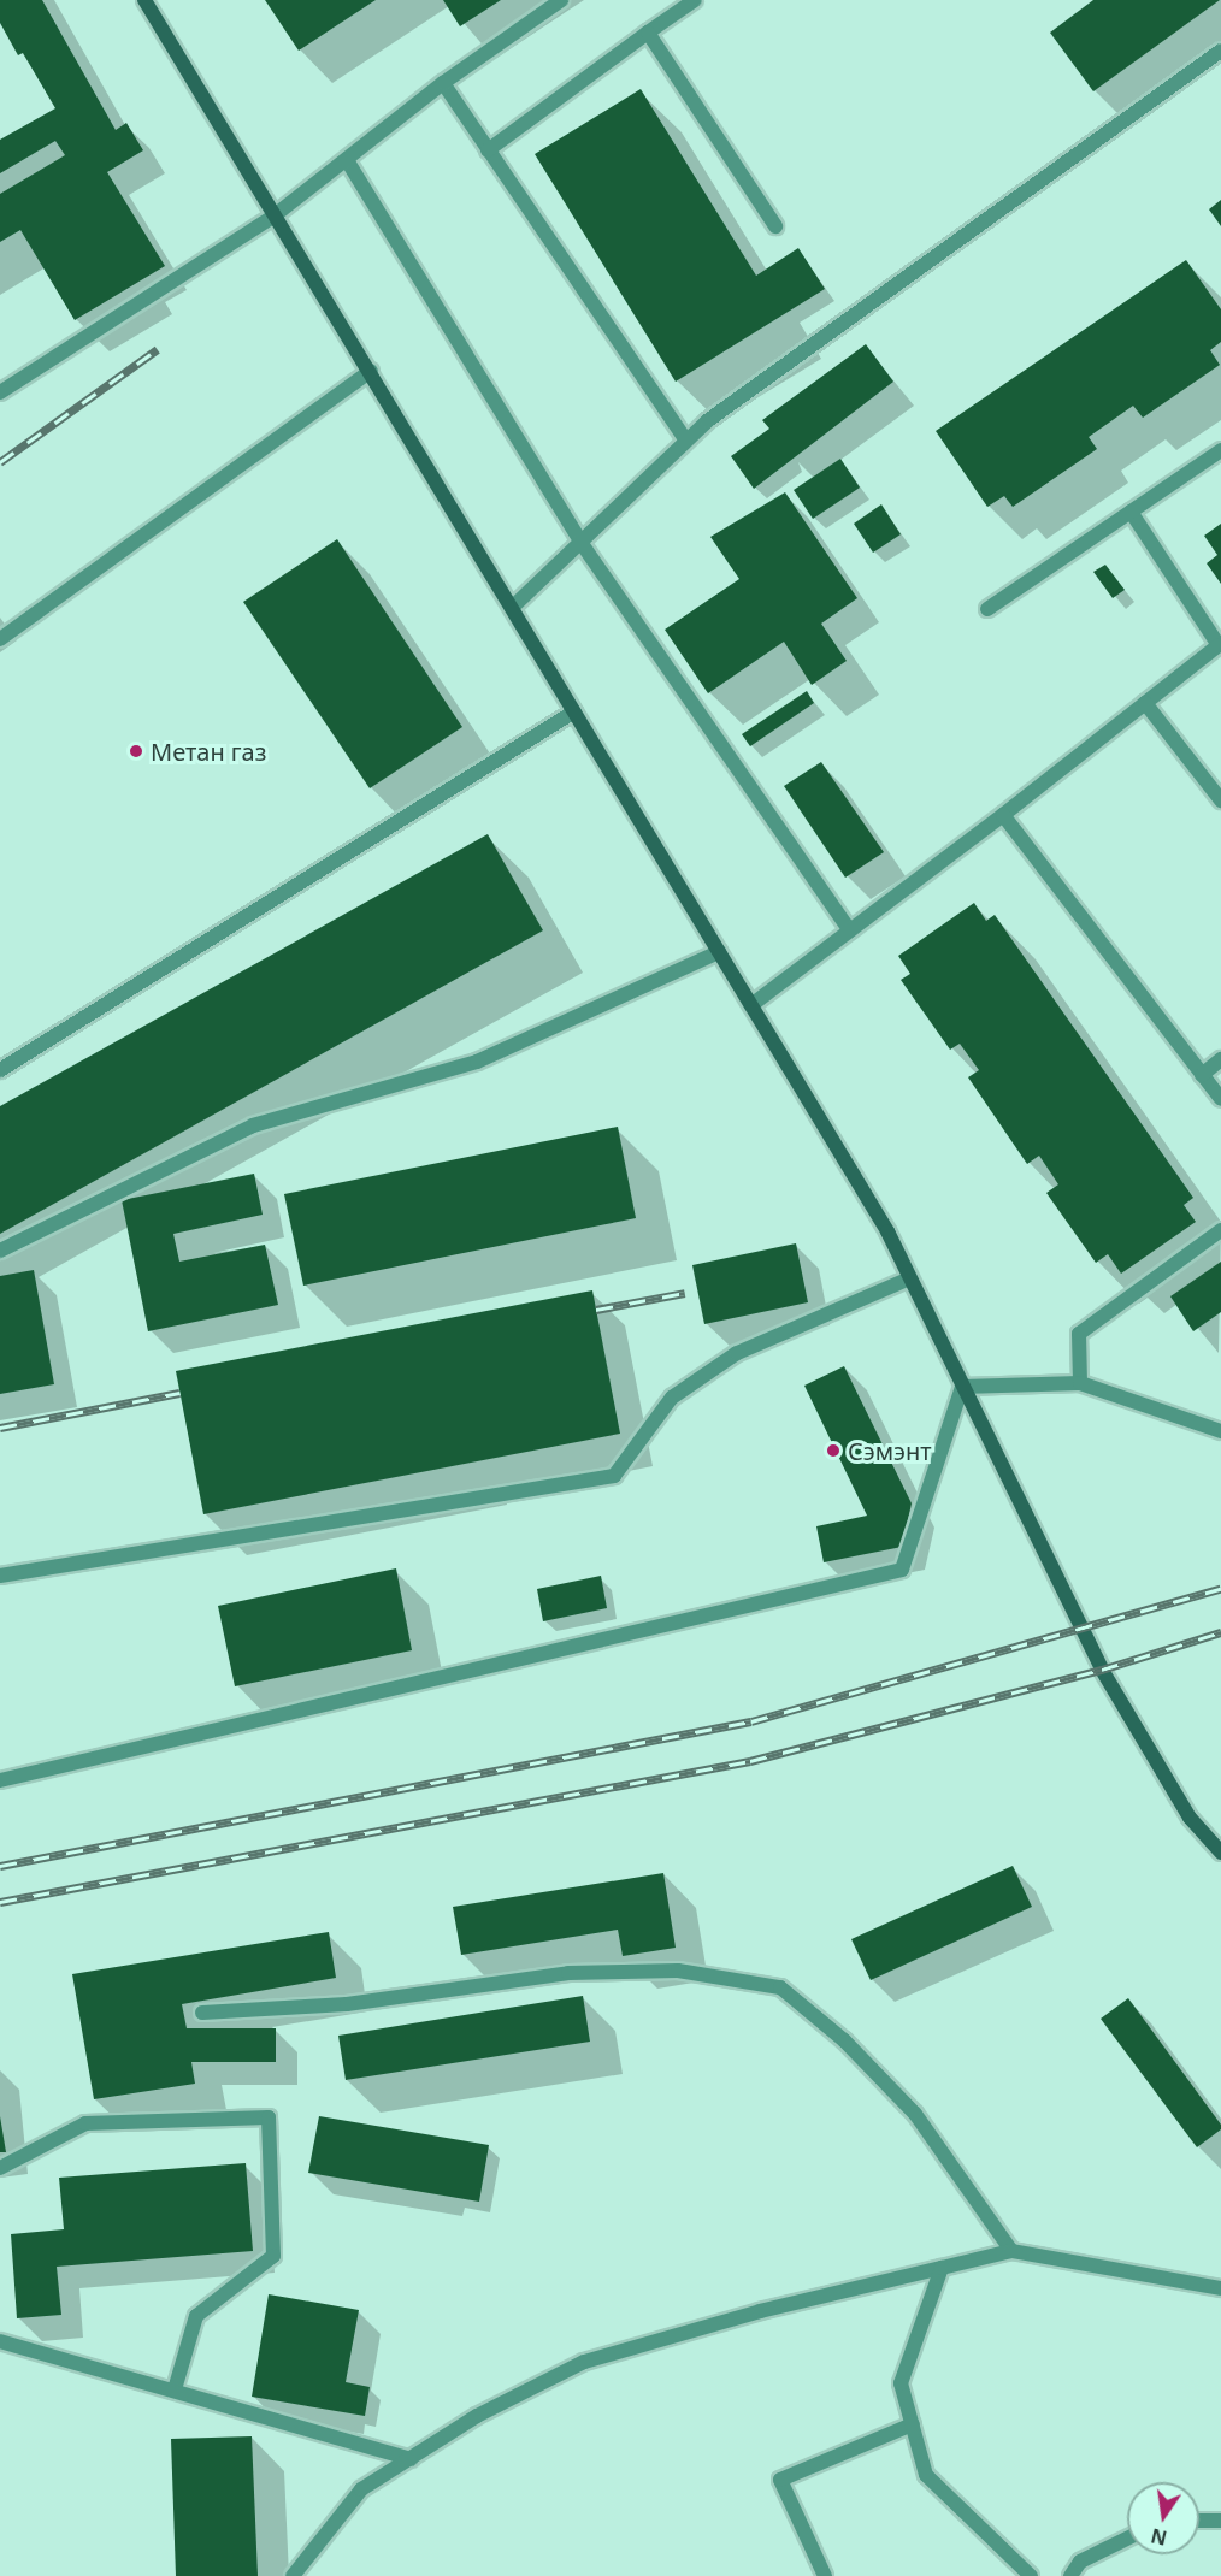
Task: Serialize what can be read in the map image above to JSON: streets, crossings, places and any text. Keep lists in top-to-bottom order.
{
  "places": ["Метан газ", "Сэмэнт"],
  "north": "bottom"
}
